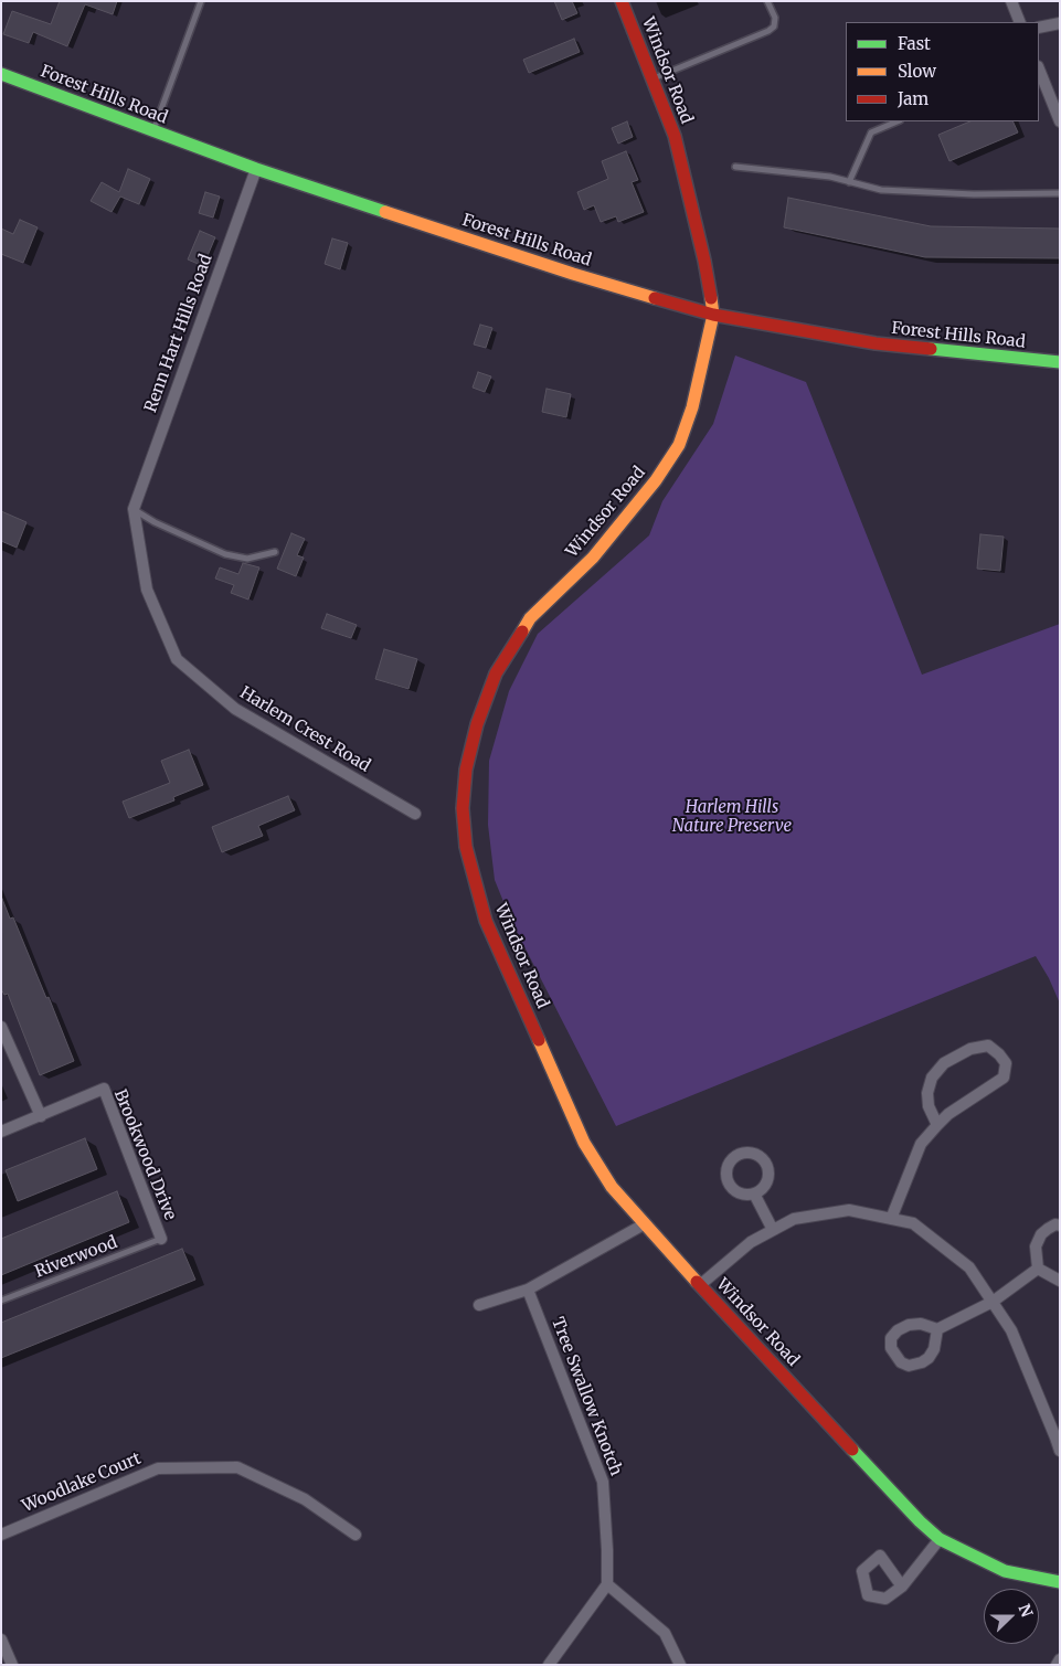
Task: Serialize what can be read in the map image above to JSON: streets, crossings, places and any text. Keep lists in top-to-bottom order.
{
  "streets": {
    "street": [
      "Windsor Road",
      "Forest Hills Road",
      "Renn Hart Hills Road",
      "Harlem Crest Road",
      "Brookwood Drive",
      "Tree Swallow Knotch",
      "Woodlake Court"
    ],
    "lane": ["Riverwood"]
  },
  "crossings": [
    ["Windsor Road", "Forest Hills Road"],
    ["Forest Hills Road", "Renn Hart Hills Road"],
    ["Renn Hart Hills Road", "Harlem Crest Road"],
    ["Brookwood Drive", "Riverwood"]
  ],
  "parks": ["Harlem Hills Nature Preserve"],
  "legend": ["Fast", "Slow", "Jam"],
  "north": "right"
}
